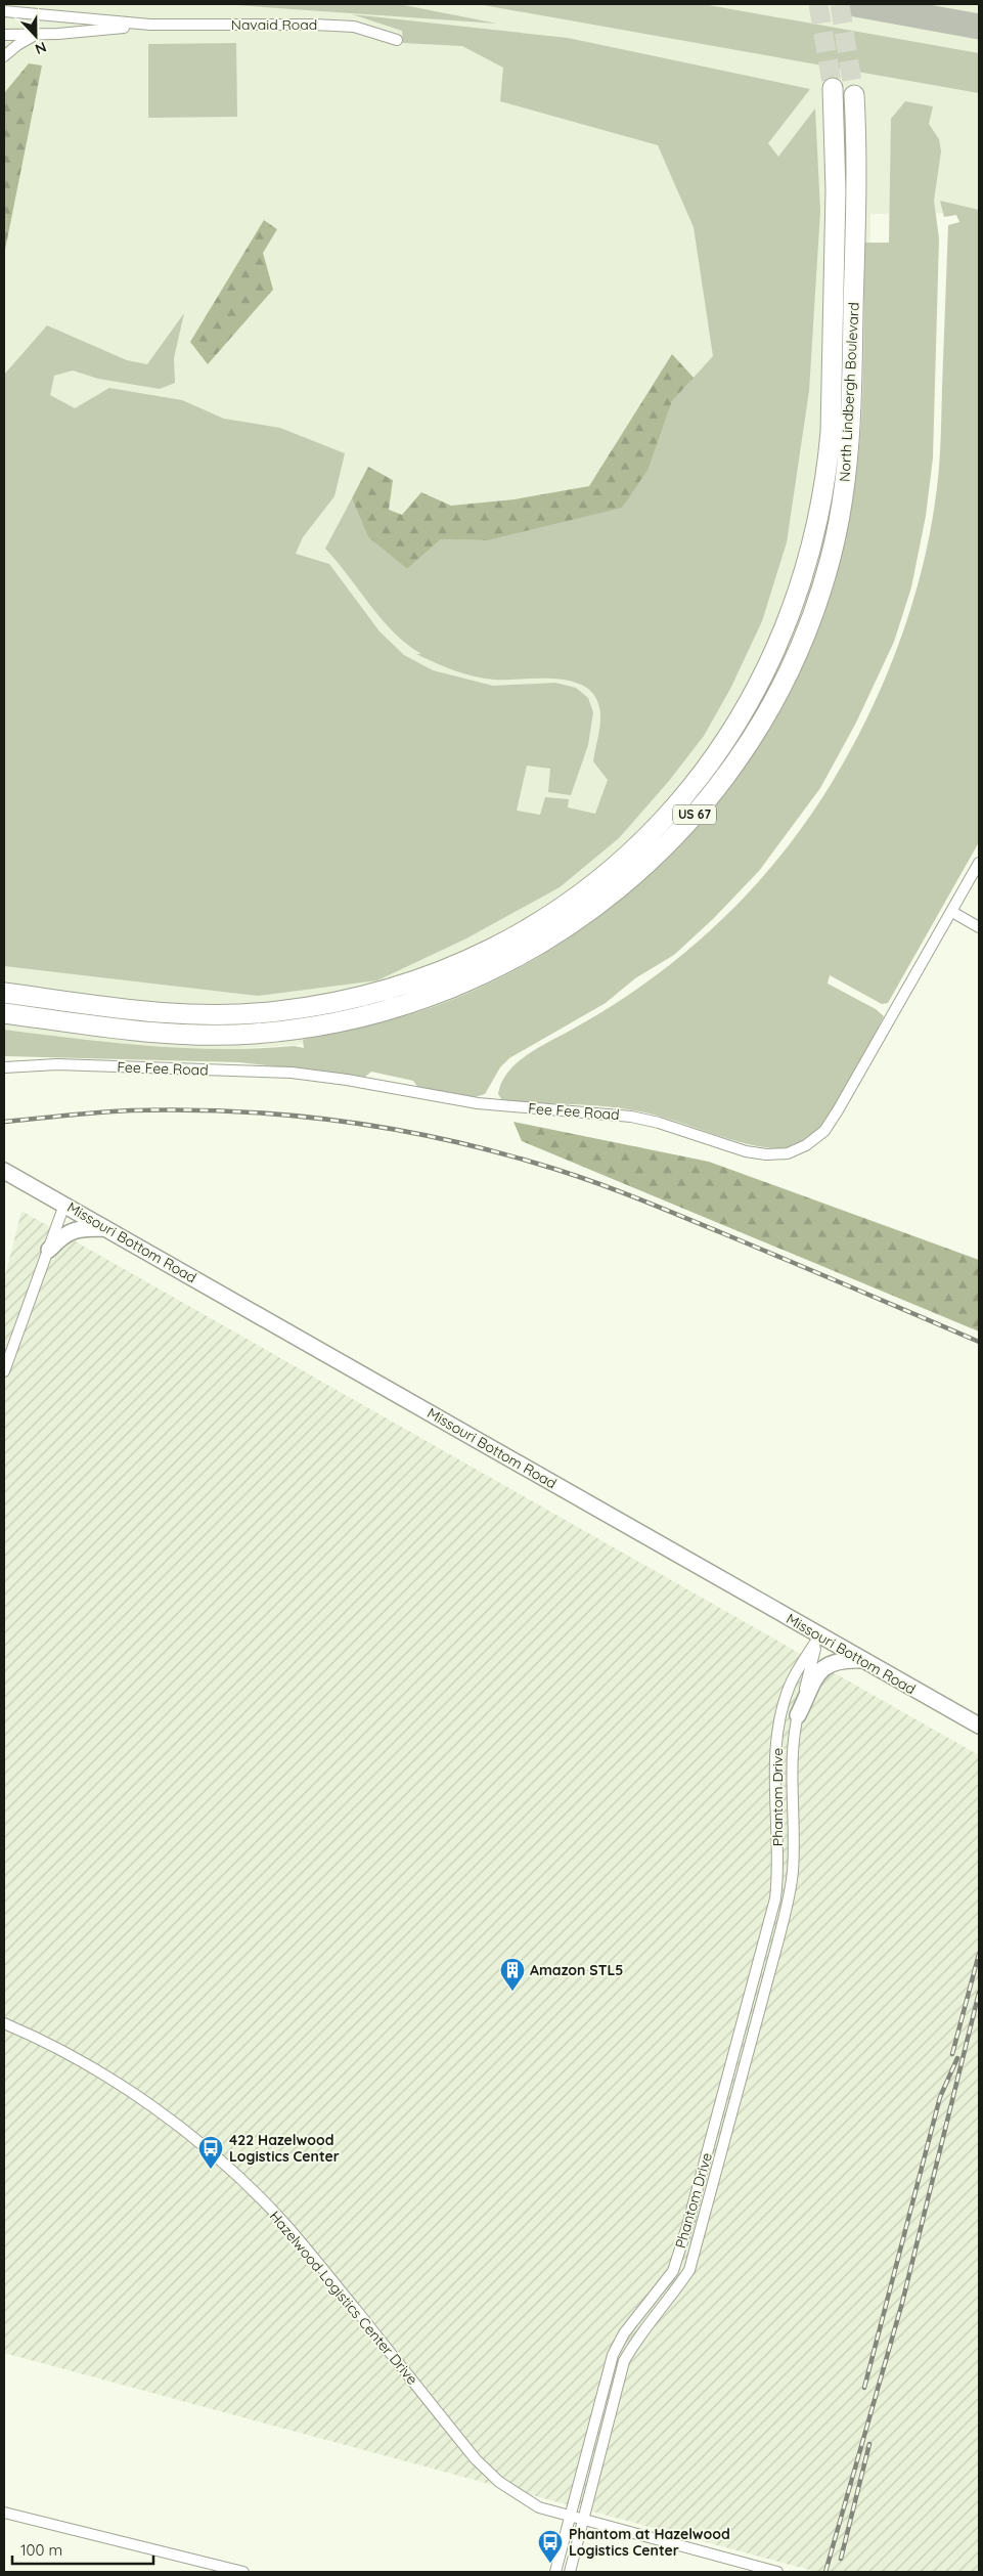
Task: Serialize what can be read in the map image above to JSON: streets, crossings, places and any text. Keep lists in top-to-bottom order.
{
  "streets": {
    "highway": ["North Lindbergh Boulevard", "US 67"],
    "street": [
      "Navaid Road",
      "Fee Fee Road",
      "Missouri Bottom Road",
      "Phantom Drive",
      "Hazelwood Logistics Center Drive"
    ]
  },
  "crossings": [
    ["Missouri Bottom Road", "Phantom Drive"],
    ["Phantom Drive", "Hazelwood Logistics Center Drive"]
  ],
  "places": {
    "building": ["Amazon STL5"],
    "bus stop": ["422 Hazelwood Logistics Center", "Phantom at Hazelwood Logistics Center"]
  },
  "scale_bar": "100 m",
  "north": "bottom"
}
